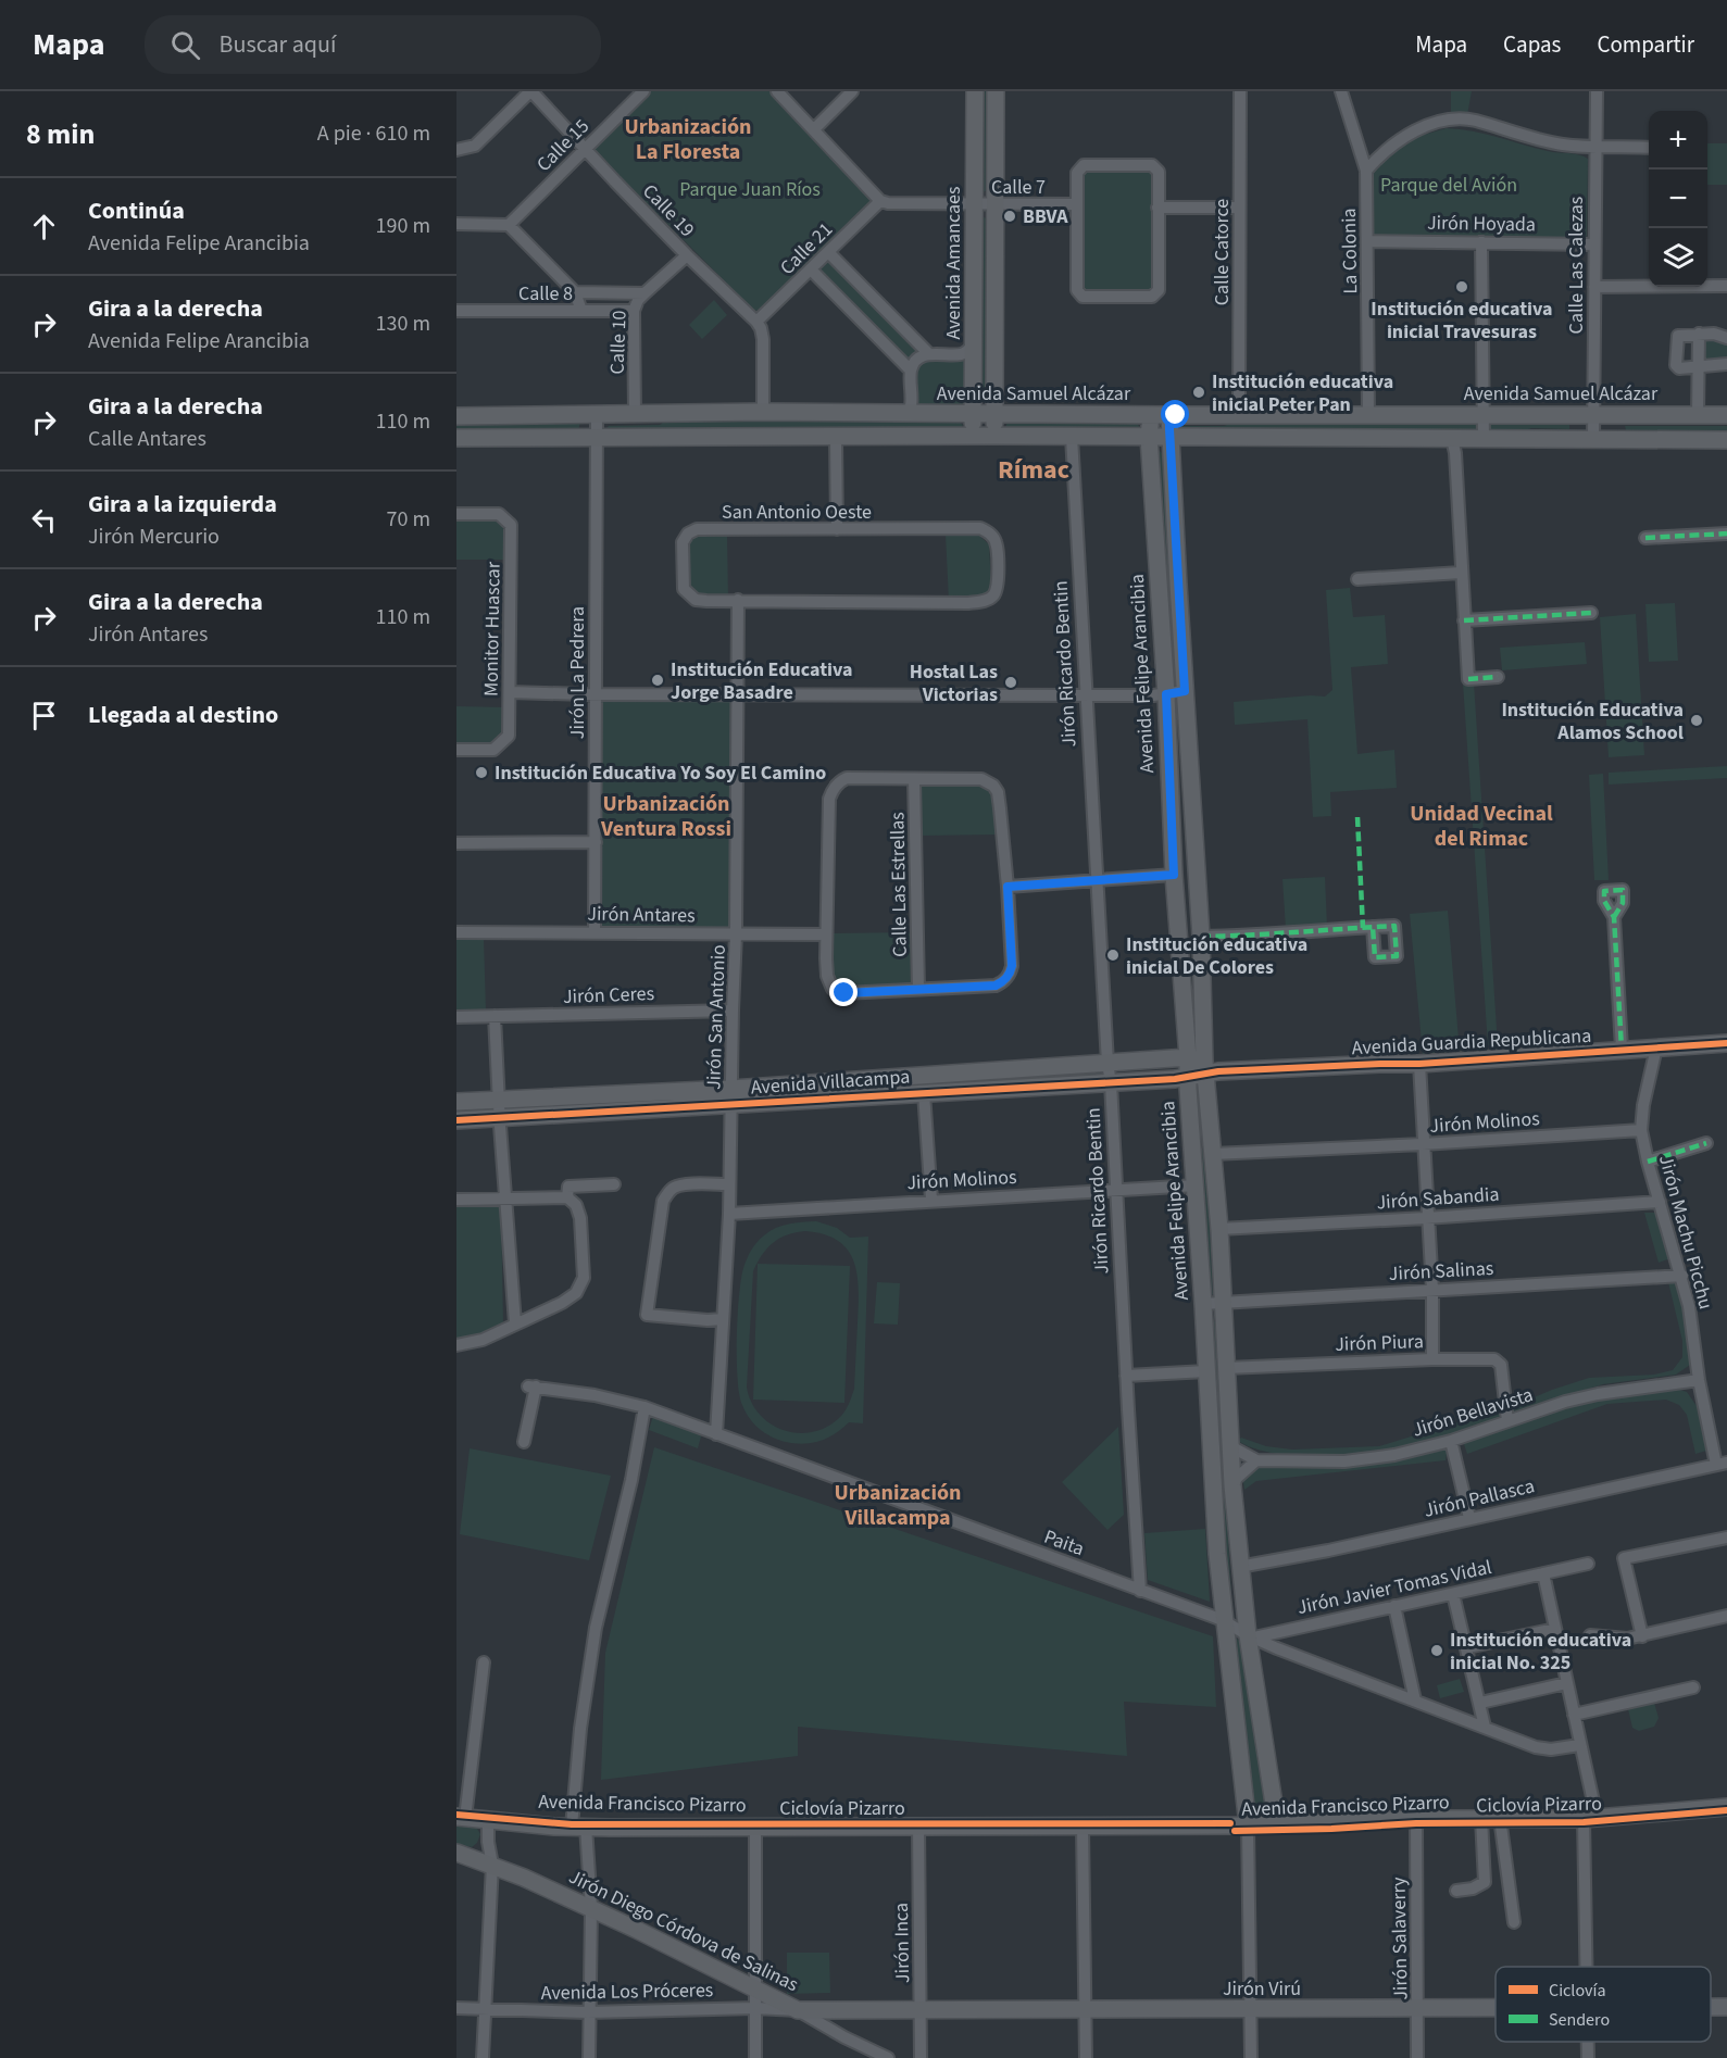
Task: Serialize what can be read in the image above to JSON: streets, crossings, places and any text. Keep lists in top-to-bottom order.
{
  "streets": {
    "main road": [
      "Avenida Amancaes",
      "Avenida Samuel Alcázar",
      "Avenida Felipe Arancibia",
      "Avenida Guardia Republicana",
      "Avenida Villacampa",
      "Avenida Francisco Pizarro",
      "Jirón Diego Córdova de Salinas",
      "Jirón Virú"
    ],
    "street": [
      "Calle 15",
      "Calle 7",
      "Calle 19",
      "Jirón Hoyada",
      "Calle 21",
      "La Colonia",
      "Calle Catorce",
      "Calle Las Calezas",
      "Calle 8",
      "Calle 10",
      "San Antonio Oeste",
      "Monitor Huascar",
      "Jirón Ricardo Bentin",
      "Jirón La Pedrera",
      "Calle Las Estrellas",
      "Jirón Antares",
      "Jirón Ceres",
      "Jirón San Antonio",
      "Jirón Molinos",
      "Jirón Sabandia",
      "Jirón Machu Picchu",
      "Jirón Salinas",
      "Jirón Piura",
      "Jirón Bellavista",
      "Jirón Pallasca",
      "Paita",
      "Jirón Javier Tomas Vidal",
      "Jirón Salaverry",
      "Jirón Inca",
      "Avenida Los Próceres"
    ],
    "cycle path": ["Ciclovía Pizarro"]
  },
  "crossings": [
    ["Calle 15", "Calle 19"],
    ["Calle 7", "Calle 21"],
    ["Calle 7", "Avenida Amancaes"],
    ["Calle 19", "Calle 21"],
    ["Calle 19", "Calle 10"],
    ["Jirón Hoyada", "La Colonia"],
    ["Jirón Hoyada", "Calle Las Calezas"],
    ["La Colonia", "Avenida Samuel Alcázar"],
    ["Calle Catorce", "Avenida Samuel Alcázar"],
    ["Avenida Amancaes", "Avenida Samuel Alcázar"],
    ["Calle Las Calezas", "Avenida Samuel Alcázar"],
    ["Calle 8", "Calle 10"],
    ["Calle 10", "Avenida Samuel Alcázar"],
    ["Avenida Samuel Alcázar", "Jirón La Pedrera"],
    ["Avenida Samuel Alcázar", "Avenida Felipe Arancibia"],
    ["San Antonio Oeste", "Jirón San Antonio"],
    ["Jirón Ricardo Bentin", "Avenida Villacampa"],
    ["Jirón Ricardo Bentin", "Jirón Molinos"],
    ["Jirón Ricardo Bentin", "Paita"],
    ["Jirón La Pedrera", "Jirón Antares"],
    ["Avenida Felipe Arancibia", "Avenida Guardia Republicana"],
    ["Avenida Felipe Arancibia", "Avenida Villacampa"],
    ["Avenida Felipe Arancibia", "Jirón Molinos"],
    ["Avenida Felipe Arancibia", "Jirón Sabandia"],
    ["Avenida Felipe Arancibia", "Jirón Salinas"],
    ["Avenida Felipe Arancibia", "Jirón Piura"],
    ["Avenida Felipe Arancibia", "Jirón Bellavista"],
    ["Avenida Felipe Arancibia", "Jirón Pallasca"],
    ["Avenida Felipe Arancibia", "Paita"],
    ["Avenida Felipe Arancibia", "Jirón Javier Tomas Vidal"],
    ["Avenida Felipe Arancibia", "Avenida Francisco Pizarro"],
    ["Jirón Antares", "Jirón San Antonio"],
    ["Jirón Ceres", "Jirón San Antonio"],
    ["Jirón San Antonio", "Avenida Villacampa"],
    ["Jirón San Antonio", "Jirón Molinos"],
    ["Jirón San Antonio", "Paita"],
    ["Avenida Guardia Republicana", "Avenida Villacampa"],
    ["Avenida Guardia Republicana", "Jirón Machu Picchu"],
    ["Jirón Molinos", "Jirón Machu Picchu"],
    ["Jirón Sabandia", "Jirón Machu Picchu"],
    ["Jirón Machu Picchu", "Jirón Salinas"],
    ["Jirón Machu Picchu", "Jirón Bellavista"],
    ["Jirón Machu Picchu", "Jirón Pallasca"],
    ["Jirón Piura", "Jirón Bellavista"],
    ["Paita", "Jirón Javier Tomas Vidal"],
    ["Avenida Francisco Pizarro", "Jirón Salaverry"],
    ["Avenida Francisco Pizarro", "Jirón Inca"],
    ["Jirón Diego Córdova de Salinas", "Jirón Virú"],
    ["Jirón Diego Córdova de Salinas", "Avenida Los Próceres"],
    ["Jirón Salaverry", "Jirón Virú"],
    ["Jirón Inca", "Jirón Virú"]
  ],
  "districts": [
    "Urbanización La Floresta",
    "Rímac",
    "Urbanización Ventura Rossi",
    "Unidad Vecinal del Rimac",
    "Urbanización Villacampa"
  ],
  "parks": ["Parque del Avión", "Parque Juan Ríos"],
  "places": [
    "BBVA",
    "Institución educativa inicial Travesuras",
    "Institución educativa inicial Peter Pan",
    "Institución Educativa Jorge Basadre",
    "Hostal Las Victorias",
    "Institución Educativa Alamos School",
    "Institución Educativa Yo Soy El Camino",
    "Institución educativa inicial De Colores",
    "Institución educativa inicial No. 325"
  ],
  "legend": ["Ciclovía", "Sendero"],
  "page": {
    "header": "Mapa",
    "search": "Buscar aquí",
    "nav": ["Mapa", "Capas", "Compartir"],
    "heading": ["8 min", "A pie · 610 m"],
    "map_buttons": ["+", "−"],
    "list": [
      ["Continúa", "Avenida Felipe Arancibia", "190 m"],
      ["Gira a la derecha", "Avenida Felipe Arancibia", "130 m"],
      ["Gira a la derecha", "Calle Antares", "110 m"],
      ["Gira a la izquierda", "Jirón Mercurio", "70 m"],
      ["Gira a la derecha", "Jirón Antares", "110 m"],
      "Llegada al destino"
    ]
  }
}
